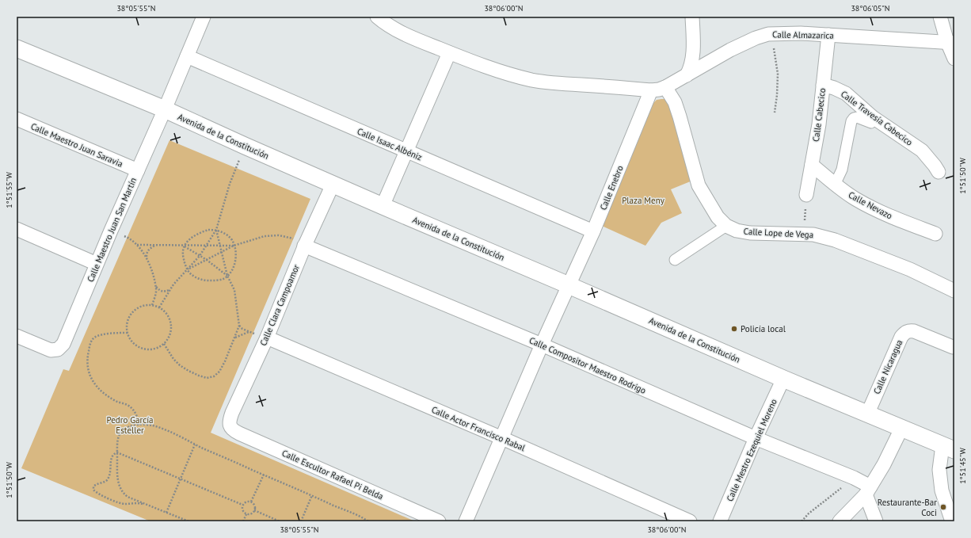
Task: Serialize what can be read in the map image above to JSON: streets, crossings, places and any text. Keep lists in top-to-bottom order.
{
  "streets": {
    "street": [
      "Calle Almazarica",
      "Calle Cabecico",
      "Calle Travesía Cabecico",
      "Avenida de la Constitución",
      "Calle Isaac Albéniz",
      "Calle Maestro Juan Saravia",
      "Calle Enebro",
      "Calle Nevazo",
      "Calle Maestro Juan San Martín",
      "Calle Lope de Vega",
      "Calle Clara Campoamor",
      "Calle Compositor Maestro Rodrigo",
      "Calle Nicaragua",
      "Calle Actor Francisco Rabal",
      "Calle Mestro Ezequiel Moreno",
      "Calle Escultor Rafael Pi Belda"
    ]
  },
  "crossings": [
    ["Calle Almazarica", "Calle Cabecico"],
    ["Calle Almazarica", "Calle Enebro"],
    ["Calle Almazarica", "Calle Lope de Vega"],
    ["Calle Cabecico", "Calle Travesía Cabecico"],
    ["Calle Cabecico", "Calle Nevazo"],
    ["Avenida de la Constitución", "Calle Enebro"],
    ["Avenida de la Constitución", "Calle Maestro Juan San Martín"],
    ["Avenida de la Constitución", "Calle Clara Campoamor"],
    ["Avenida de la Constitución", "Calle Nicaragua"],
    ["Avenida de la Constitución", "Calle Mestro Ezequiel Moreno"],
    ["Calle Isaac Albéniz", "Calle Enebro"],
    ["Calle Isaac Albéniz", "Calle Maestro Juan San Martín"],
    ["Calle Maestro Juan Saravia", "Calle Maestro Juan San Martín"],
    ["Calle Enebro", "Calle Compositor Maestro Rodrigo"],
    ["Calle Enebro", "Calle Actor Francisco Rabal"],
    ["Calle Clara Campoamor", "Calle Compositor Maestro Rodrigo"],
    ["Calle Clara Campoamor", "Calle Actor Francisco Rabal"],
    ["Calle Clara Campoamor", "Calle Escultor Rafael Pi Belda"],
    ["Calle Compositor Maestro Rodrigo", "Calle Mestro Ezequiel Moreno"]
  ],
  "parks": ["Plaza Meny", "Pedro García Esteller"],
  "places": ["Policía local", "Restaurante-Bar Coci"],
  "coordinates": [
    "38°05'55\"N",
    "38°06'00\"N",
    "38°06'05\"N",
    "1°51'50\"W",
    "1°51'55\"W",
    "1°51'45\"W"
  ]
}
